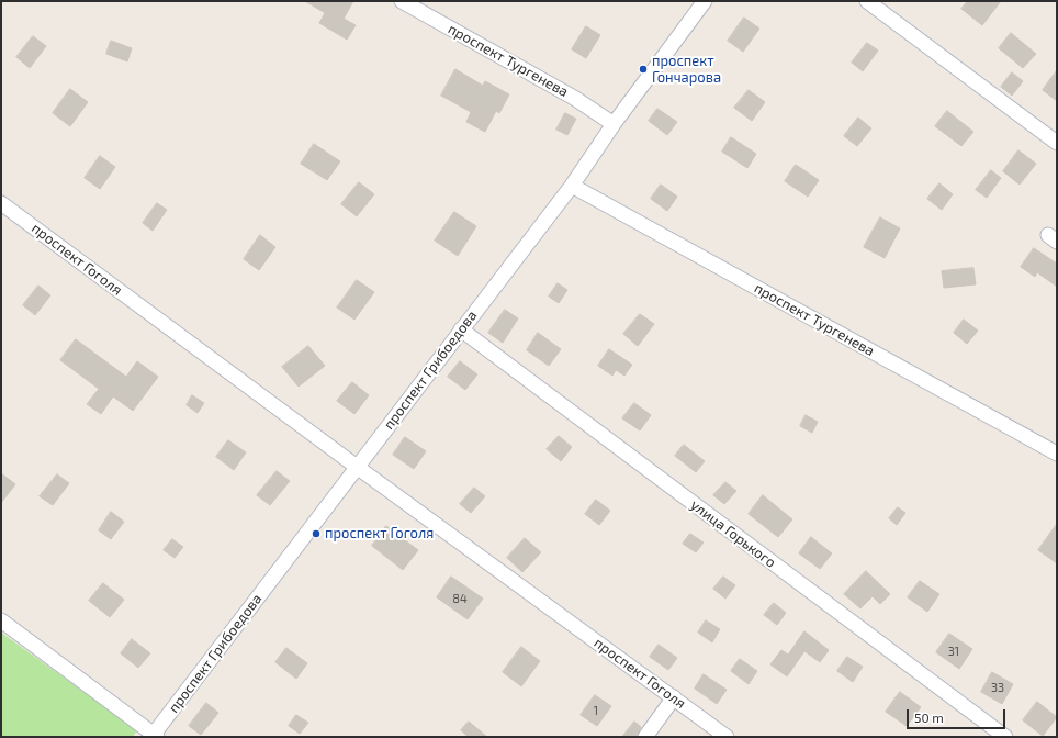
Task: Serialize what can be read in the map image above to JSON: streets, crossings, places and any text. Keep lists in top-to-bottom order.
{
  "streets": {
    "street": [
      "проспект Тургенева",
      "проспект Гоголя",
      "проспект Грибоедова",
      "улица Горького"
    ]
  },
  "crossings": [
    ["проспект Тургенева", "проспект Грибоедова"],
    ["проспект Гоголя", "проспект Грибоедова"],
    ["проспект Грибоедова", "улица Горького"]
  ],
  "places": ["проспект Гончарова", "проспект Гоголя"],
  "house_numbers": [
    "84",
    "31",
    "33",
    "1"
  ],
  "scale_bar": "50 m"
}
